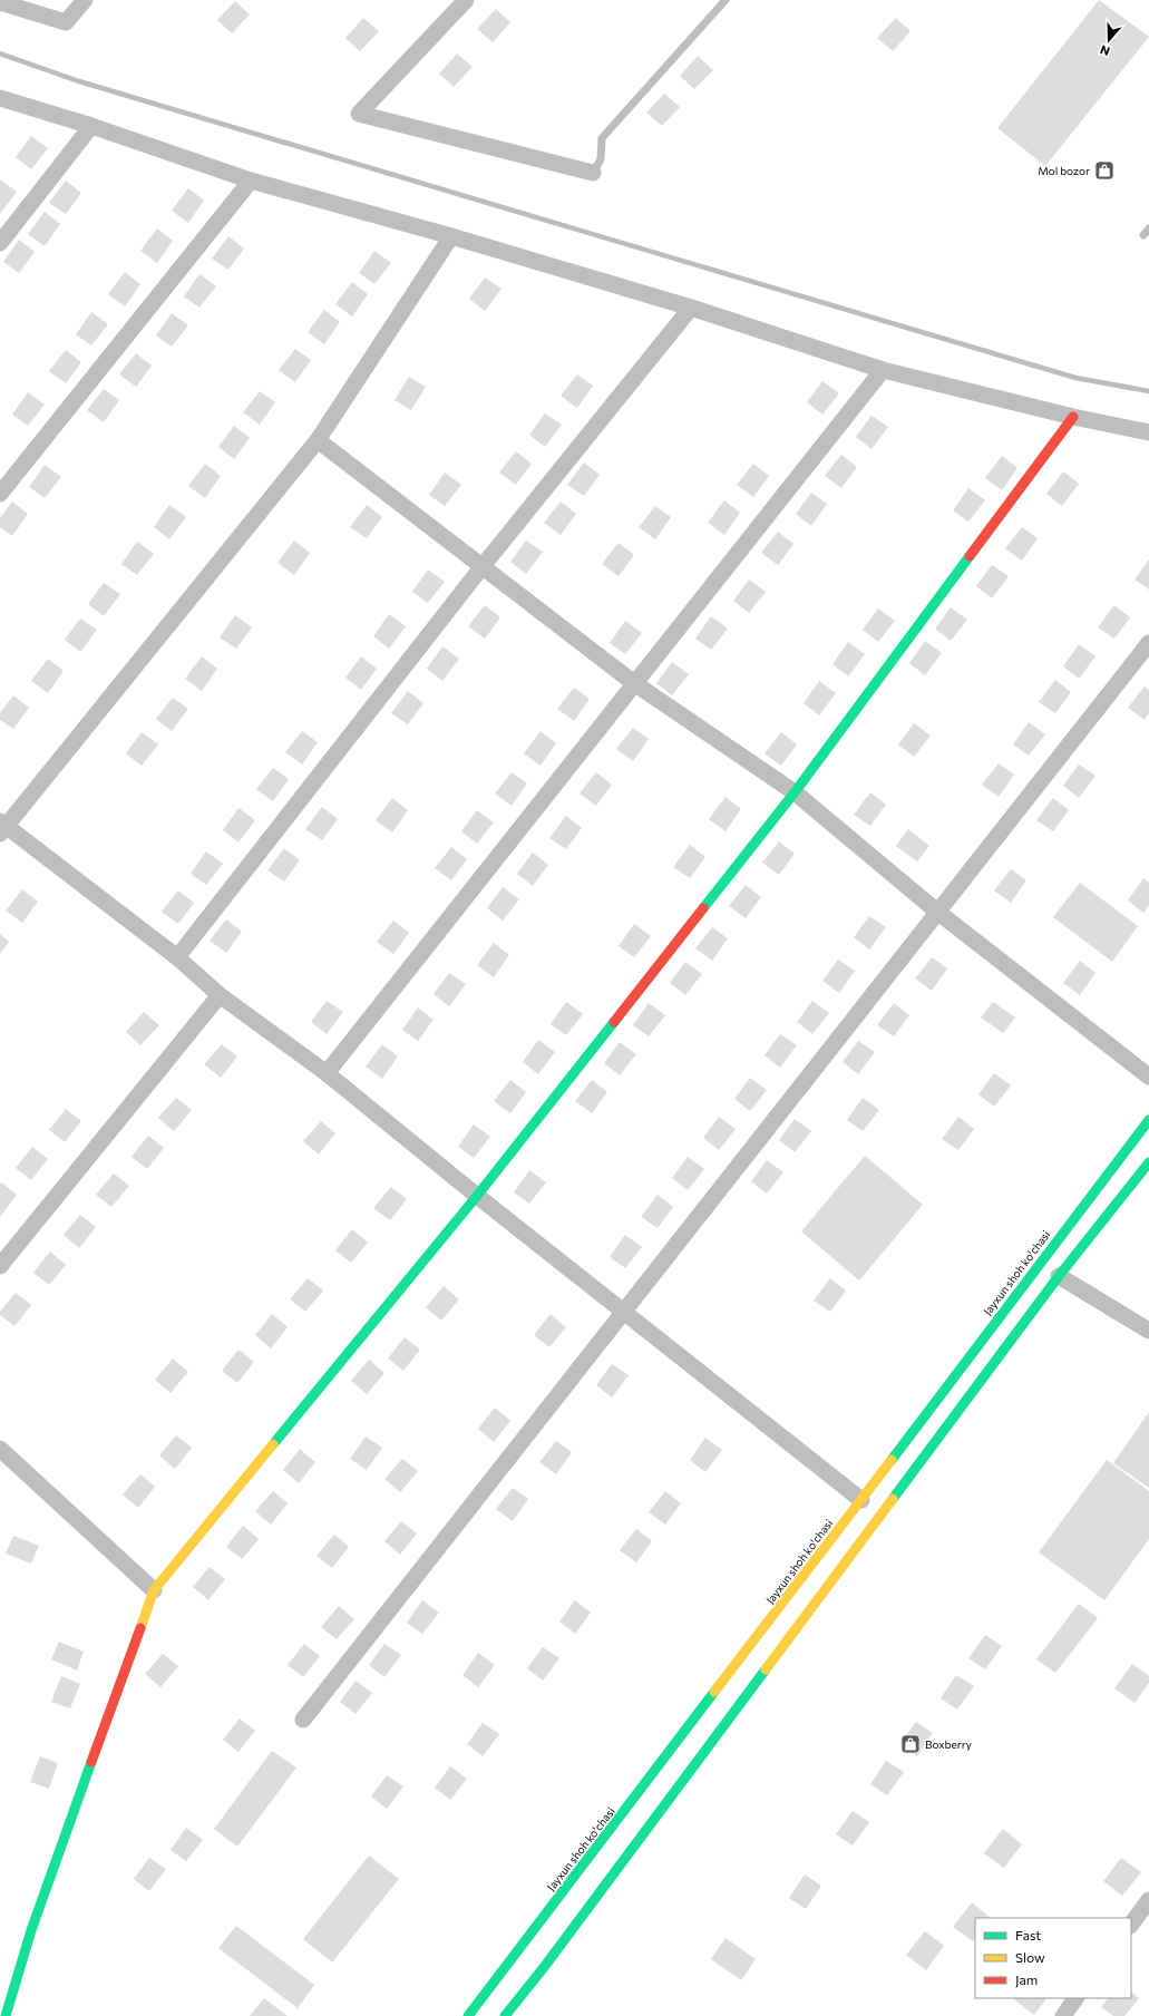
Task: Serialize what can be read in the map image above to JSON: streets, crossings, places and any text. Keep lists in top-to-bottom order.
{
  "streets": {
    "main road": ["Jayxun shoh ko'chasi"]
  },
  "places": {
    "shop": ["Mol bozor", "Boxberry"]
  },
  "legend": ["Fast", "Slow", "Jam"],
  "north": "bottom"
}
